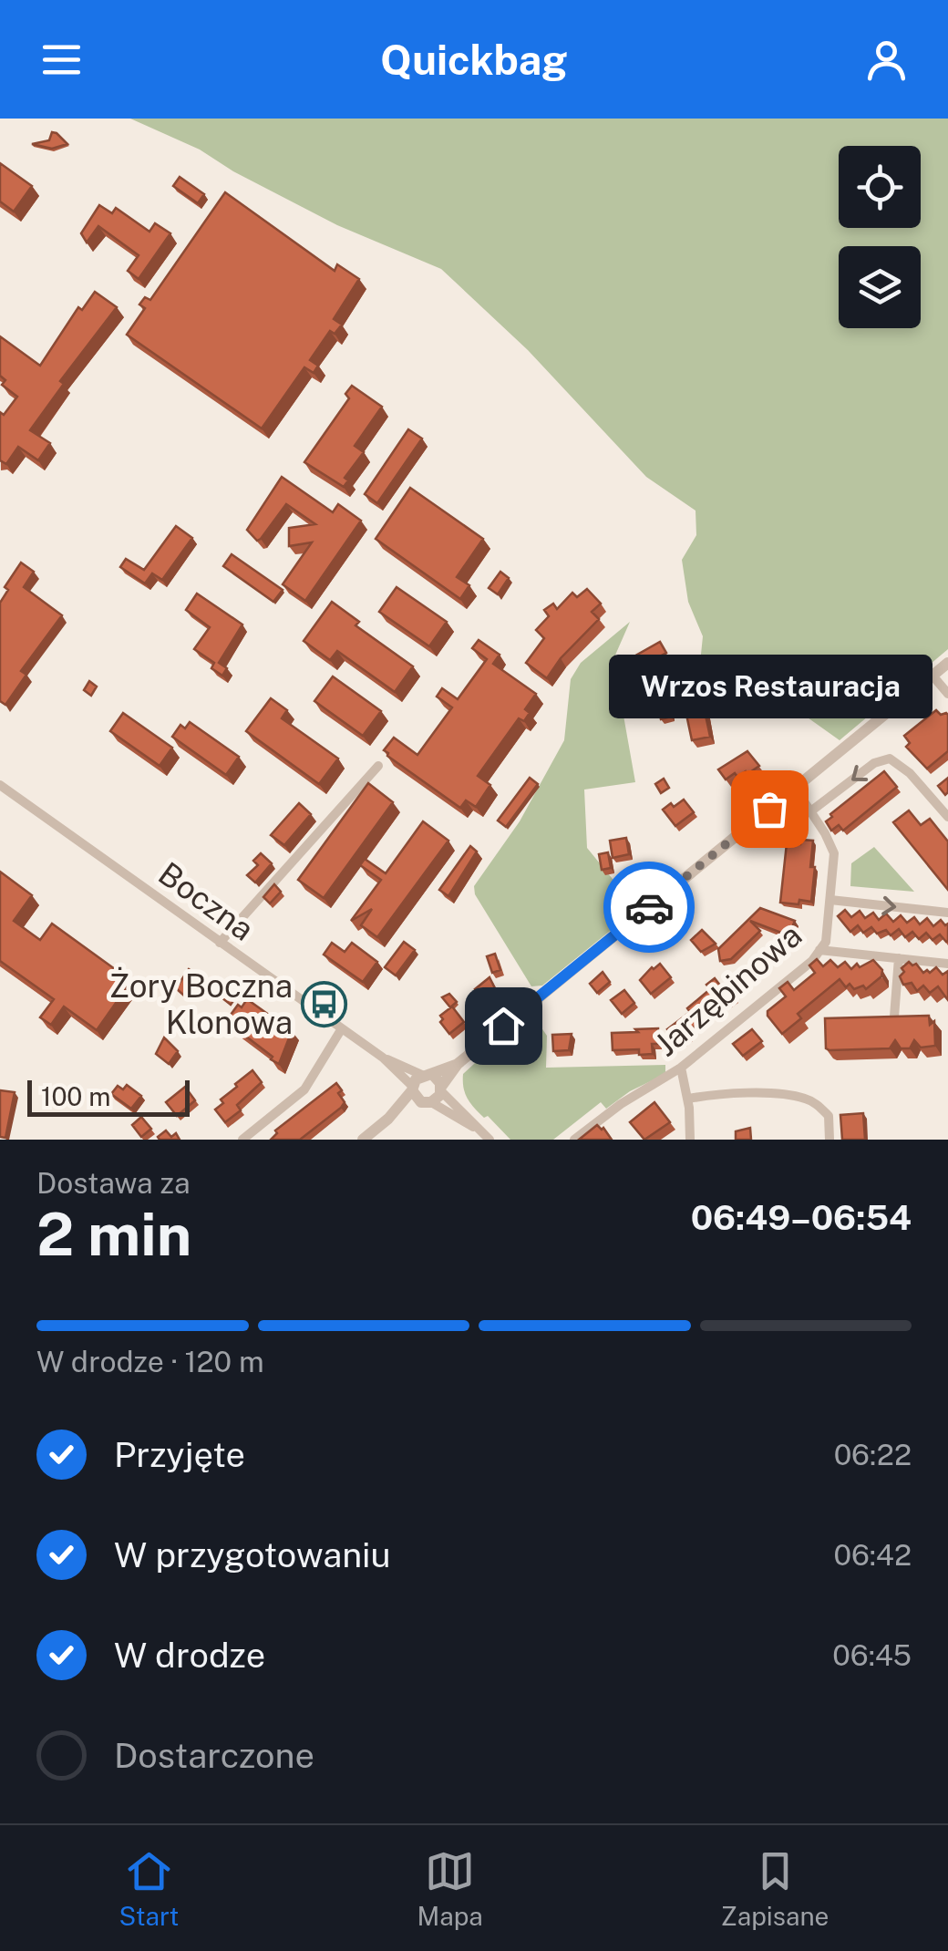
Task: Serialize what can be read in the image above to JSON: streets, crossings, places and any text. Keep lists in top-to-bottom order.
{
  "streets": {
    "street": ["Boczna", "Jarzębinowa"]
  },
  "places": {
    "other": ["Wrzos Restauracja"],
    "bus stop": ["Żory Boczna Klonowa"]
  },
  "scale_bar": "100 m",
  "page": {
    "header": "Quickbag",
    "bubble": "Wrzos Restauracja",
    "scale": "100 m",
    "heading": ["2 min", "Dostawa za", "06:49–06:54"],
    "bar": "W drodze · 120 m",
    "list": [
      ["Przyjęte", "06:22"],
      ["W przygotowaniu", "06:42"],
      ["W drodze", "06:45"],
      "Dostarczone"
    ],
    "tabs": ["Start", "Mapa", "Zapisane"]
  }
}
